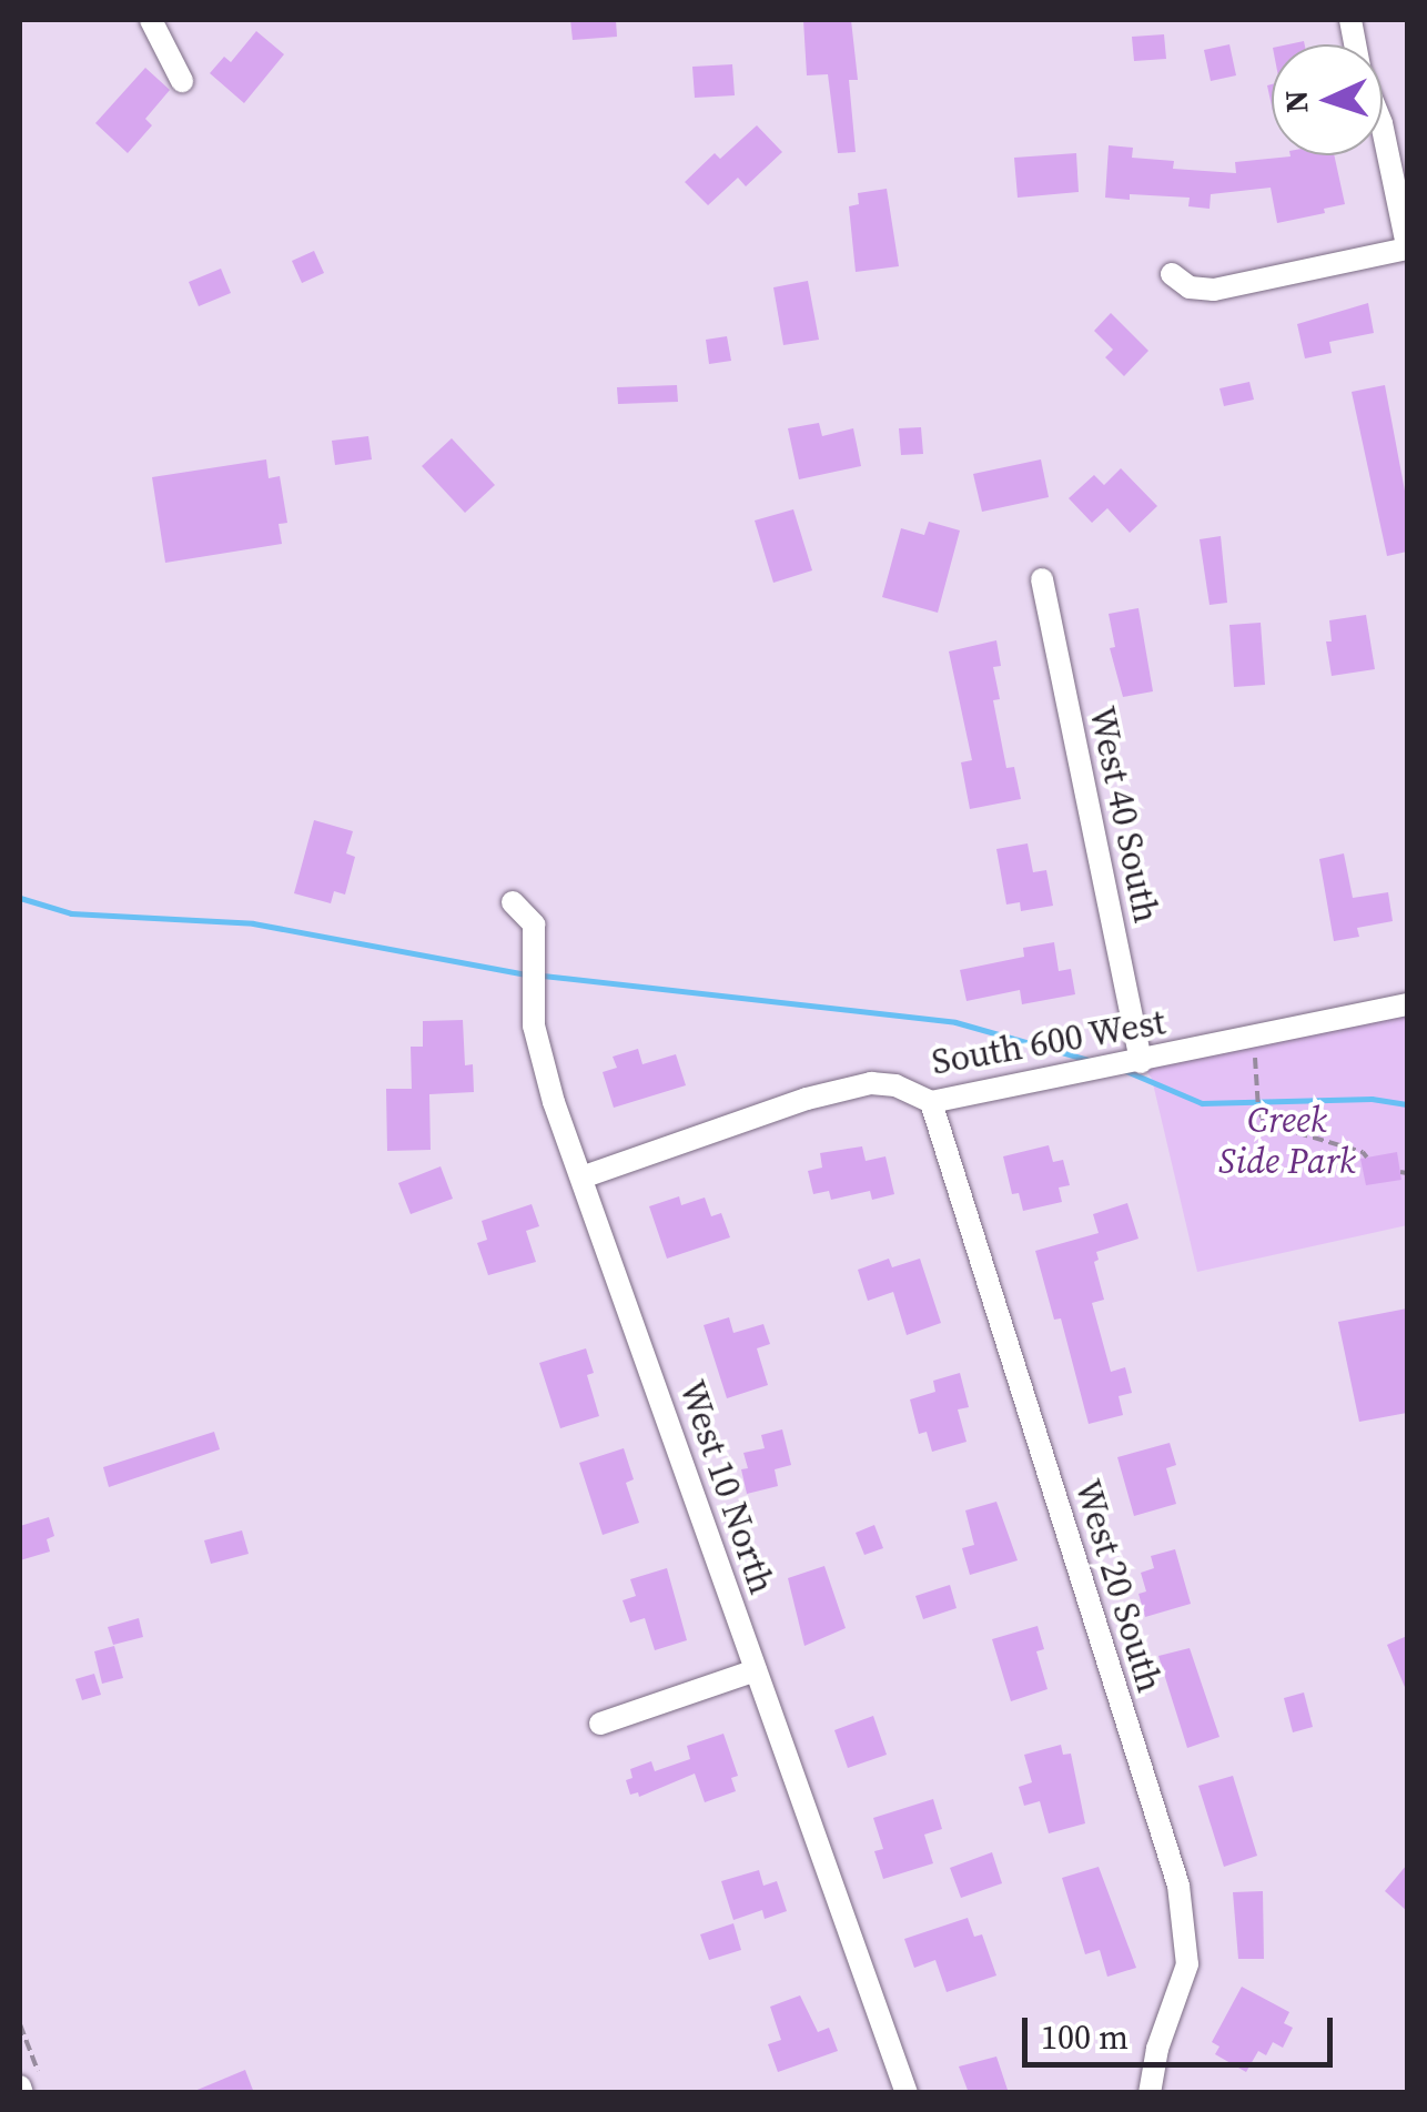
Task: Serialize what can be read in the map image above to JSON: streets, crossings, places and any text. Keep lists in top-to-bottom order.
{
  "streets": {
    "street": [
      "West 40 South",
      "South 600 West",
      "West 10 North",
      "West 20 South"
    ]
  },
  "crossings": [
    ["West 40 South", "South 600 West"],
    ["South 600 West", "West 10 North"],
    ["South 600 West", "West 20 South"]
  ],
  "parks": ["Creek Side Park"],
  "scale_bar": "100 m",
  "north": "left"
}
